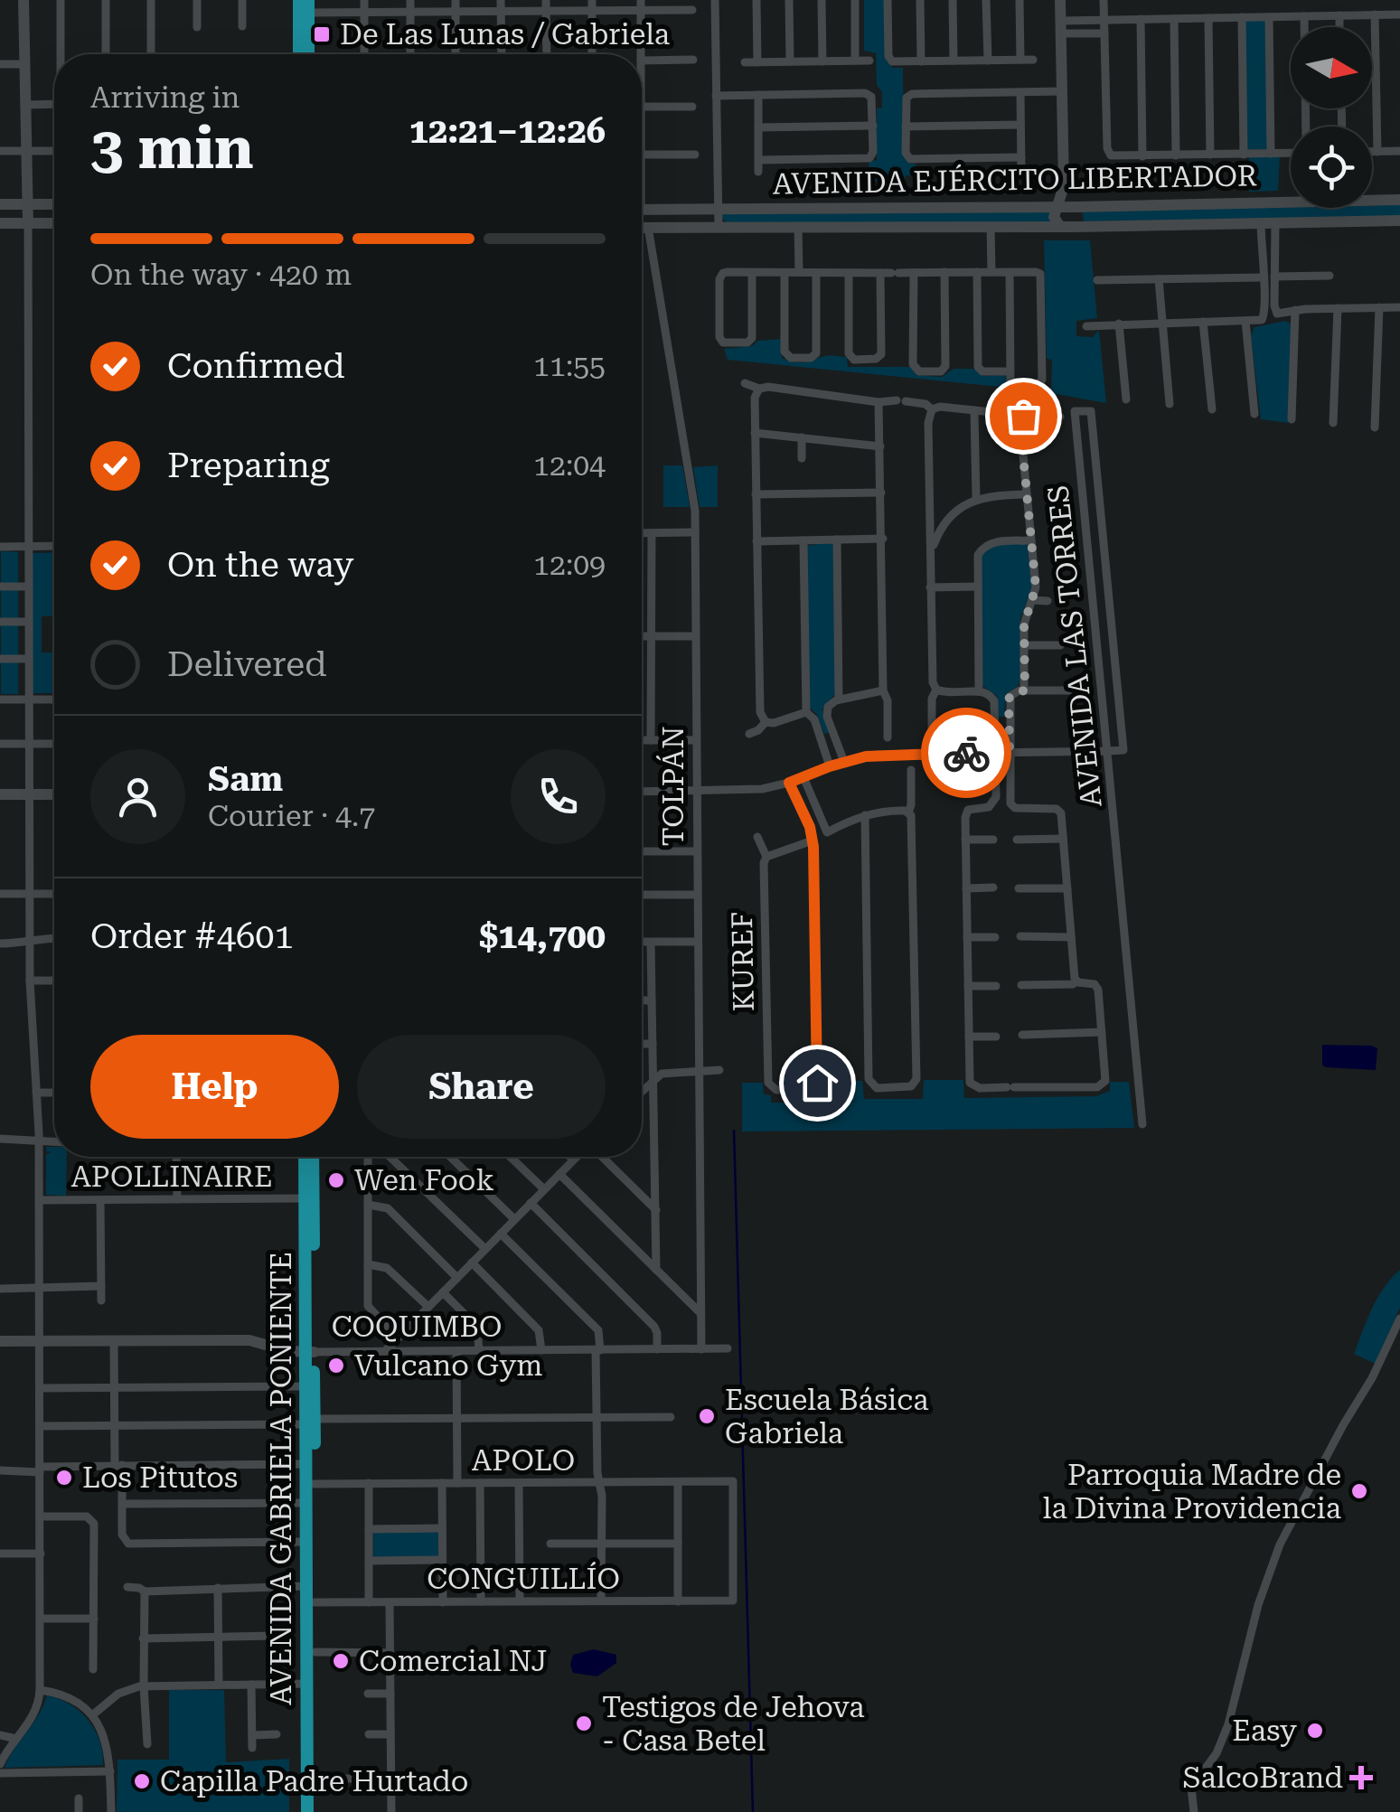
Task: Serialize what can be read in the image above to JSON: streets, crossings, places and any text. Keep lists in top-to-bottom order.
{
  "streets": {
    "main road": ["AVENIDA EJÉRCITO LIBERTADOR", "COQUIMBO", "AVENIDA GABRIELA PONIENTE"],
    "street": [
      "AVENIDA LAS TORRES",
      "TOLPÁN",
      "KUREF",
      "APOLLINAIRE",
      "APOLO",
      "CONGUILLÍO"
    ]
  },
  "crossings": [
    ["AVENIDA EJÉRCITO LIBERTADOR", "TOLPÁN"],
    ["TOLPÁN", "COQUIMBO"],
    ["APOLLINAIRE", "AVENIDA GABRIELA PONIENTE"],
    ["COQUIMBO", "AVENIDA GABRIELA PONIENTE"],
    ["APOLO", "AVENIDA GABRIELA PONIENTE"],
    ["APOLO", "CONGUILLÍO"],
    ["AVENIDA GABRIELA PONIENTE", "CONGUILLÍO"]
  ],
  "places": {
    "transit": ["De Las Lunas / Gabriela"],
    "other": [
      "Wen Fook",
      "Vulcano Gym",
      "Escuela Básica Gabriela",
      "Los Pitutos",
      "Parroquia Madre de la Divina Providencia",
      "Comercial NJ",
      "Testigos de Jehova - Casa Betel",
      "Easy",
      "Capilla Padre Hurtado"
    ],
    "health": ["SalcoBrand"]
  },
  "north": "right",
  "page": {
    "heading": ["3 min", "Arriving in", "12:21–12:26"],
    "panel": [
      "Sam",
      "Courier · 4.7",
      "Order #4601",
      "$14,700"
    ],
    "bar": "On the way · 420 m",
    "list": [
      ["Confirmed", "11:55"],
      ["Preparing", "12:04"],
      ["On the way", "12:09"],
      "Delivered"
    ],
    "buttons": ["Help", "Share"]
  }
}
